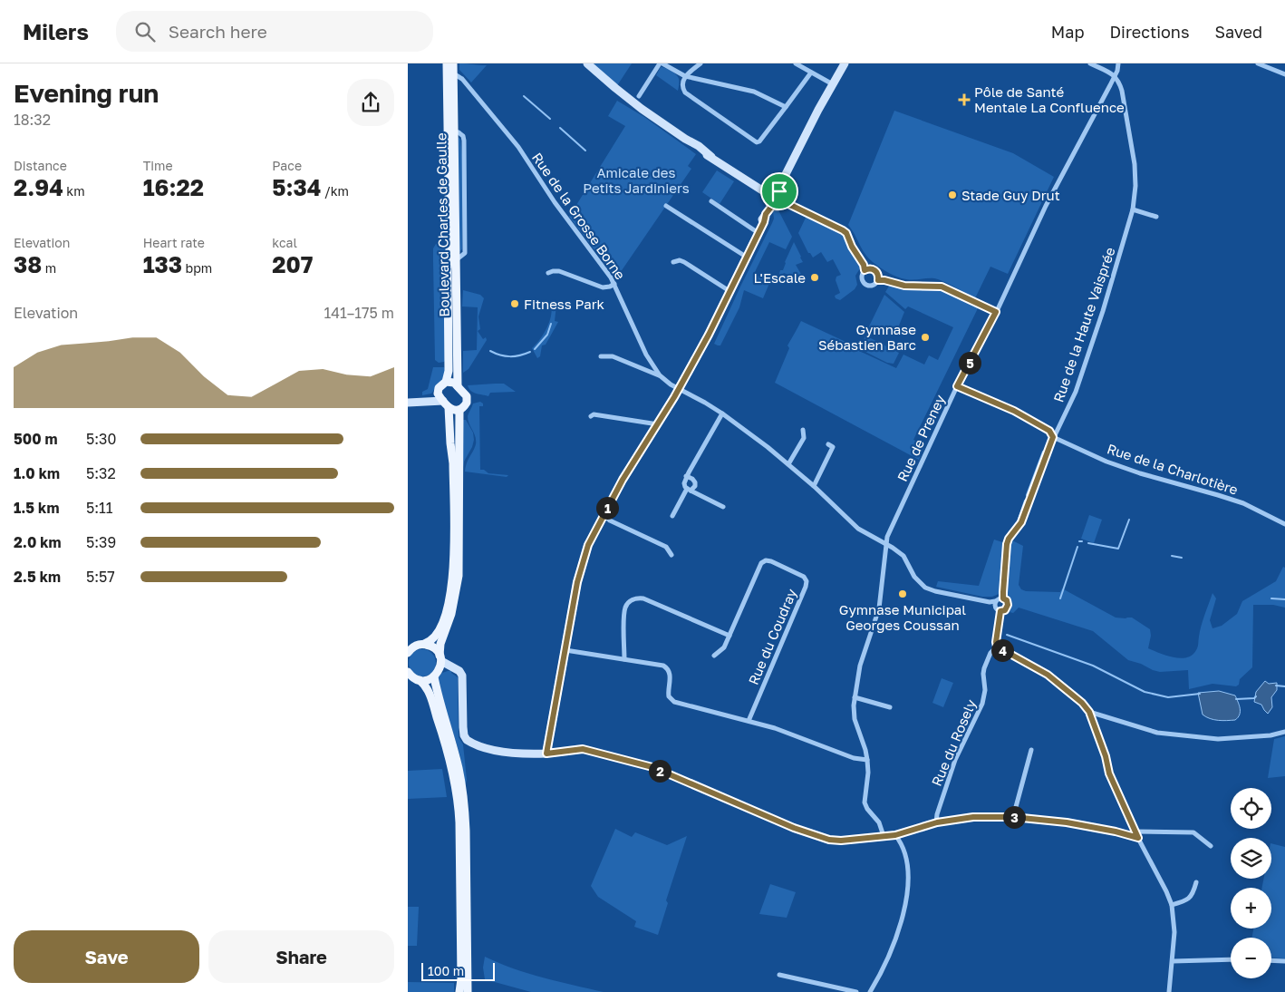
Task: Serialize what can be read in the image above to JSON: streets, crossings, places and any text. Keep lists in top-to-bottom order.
{
  "streets": {
    "main road": ["Boulevard Charles de Gaulle"],
    "street": [
      "Rue de la Grosse Borne",
      "Rue de la Haute Vaisprée",
      "Rue de Preney",
      "Rue de la Charlotière",
      "Rue du Coudray",
      "Rue du Rosely"
    ]
  },
  "crossings": [
    ["Rue de la Grosse Borne", "Boulevard Charles de Gaulle"],
    ["Rue de la Grosse Borne", "Rue de la Haute Vaisprée"],
    ["Rue de la Grosse Borne", "Rue de Preney"],
    ["Rue de la Haute Vaisprée", "Rue de Preney"],
    ["Rue de la Haute Vaisprée", "Rue de la Charlotière"],
    ["Rue de Preney", "Rue de la Charlotière"]
  ],
  "parks": ["Amicale des Petits Jardiniers"],
  "places": {
    "health": ["Pôle de Santé Mentale La Confluence"],
    "other": [
      "Stade Guy Drut",
      "L'Escale",
      "Fitness Park",
      "Gymnase Sébastien Barc",
      "Gymnase Municipal Georges Coussan"
    ]
  },
  "scale_bar": "100 m",
  "page": {
    "header": "Milers",
    "search": "Search here",
    "nav": ["Map", "Directions", "Saved"],
    "heading": ["Evening run", "18:32"],
    "stats": [
      ["Distance", "2.94 km"],
      ["Time", "16:22"],
      ["Pace", "5:34 /km"],
      ["Elevation", "38 m"],
      ["Heart rate", "133 bpm"],
      ["kcal", "207"]
    ],
    "chart": ["Elevation", "141–175 m"],
    "pins": [
      "5",
      "1",
      "4",
      "2",
      "3"
    ],
    "list": [
      {
        "name": "500 m",
        "note": "5:30"
      },
      {
        "name": "1.0 km",
        "note": "5:32"
      },
      {
        "name": "1.5 km",
        "note": "5:11"
      },
      {
        "name": "2.0 km",
        "note": "5:39"
      },
      {
        "name": "2.5 km",
        "note": "5:57"
      }
    ],
    "map_buttons": ["+", "−"],
    "buttons": ["Save", "Share"],
    "scale": "100 m"
  }
}
